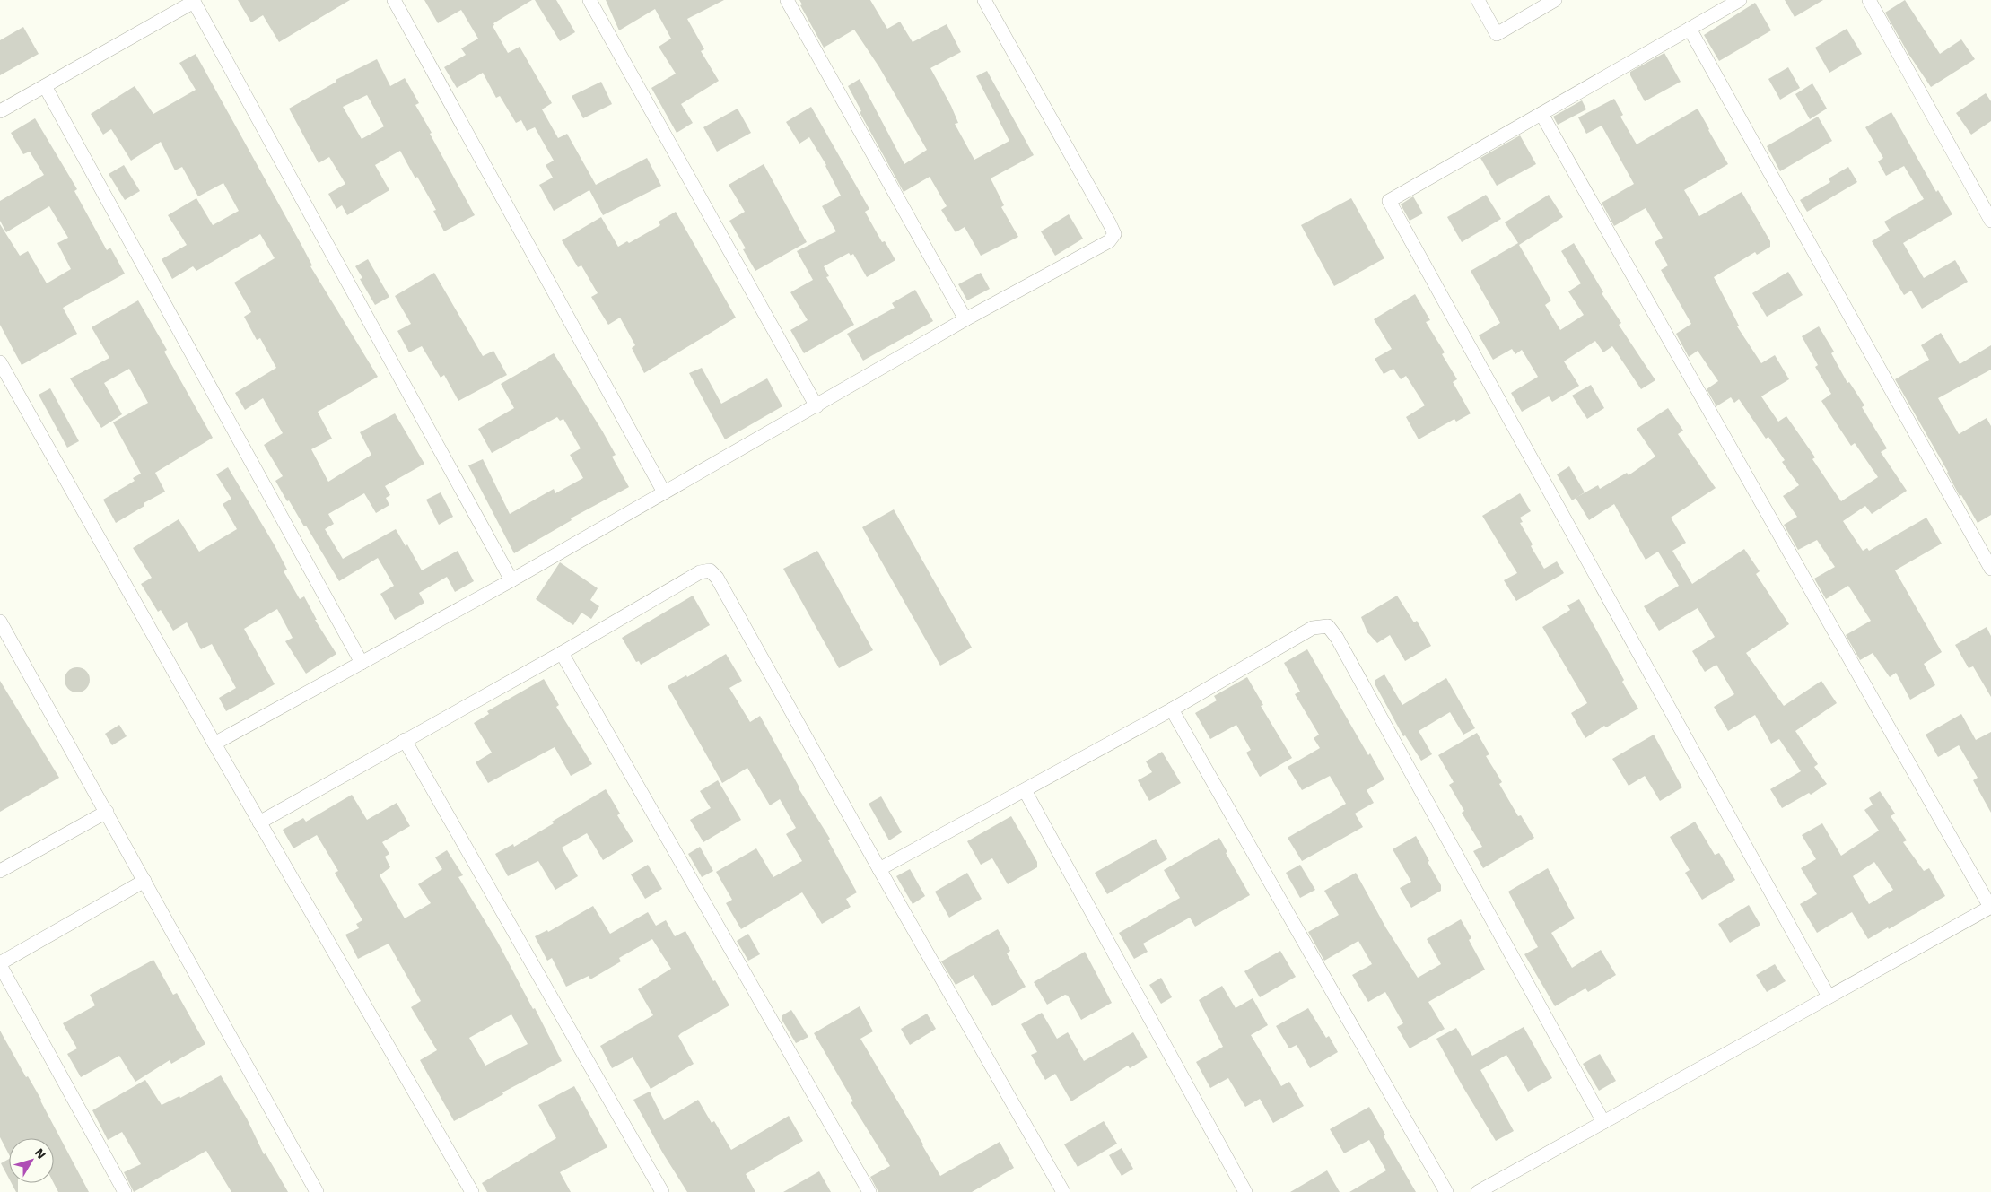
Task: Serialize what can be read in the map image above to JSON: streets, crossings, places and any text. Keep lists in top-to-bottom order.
{
  "north": "top right"
}
